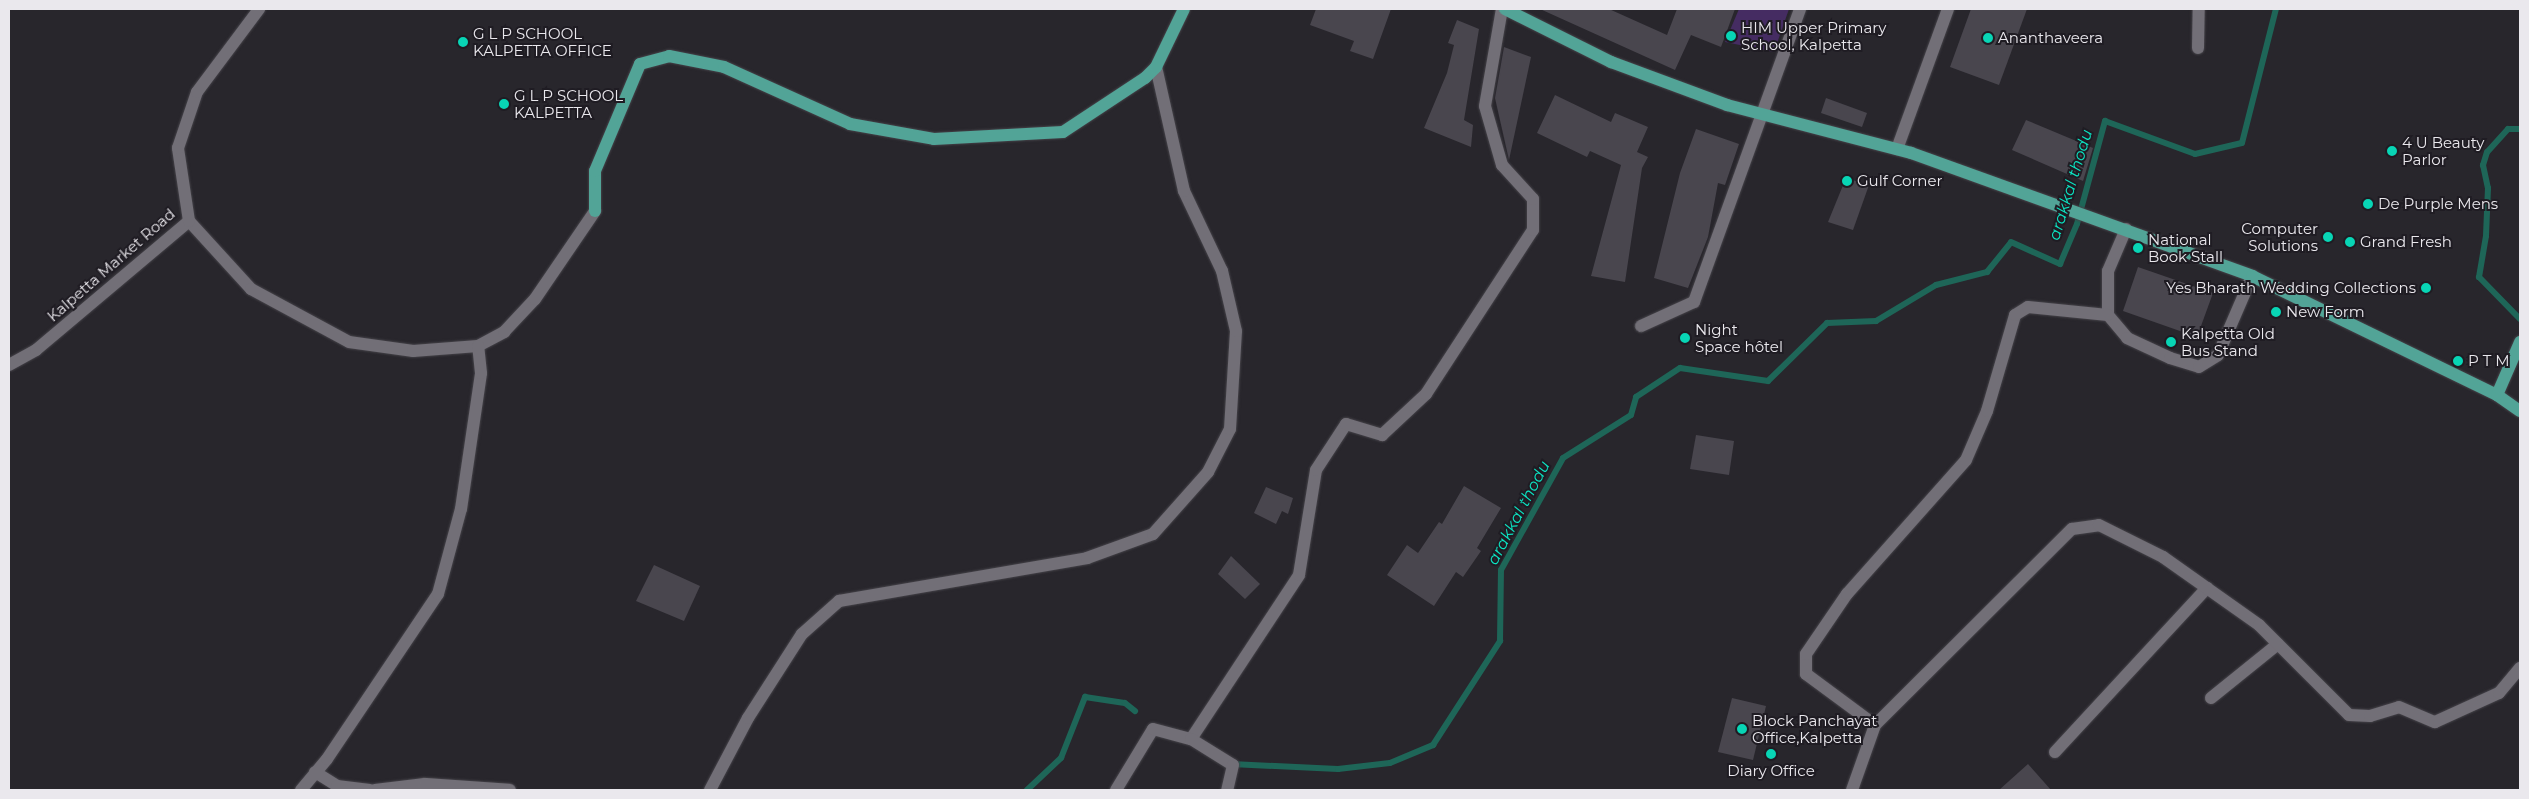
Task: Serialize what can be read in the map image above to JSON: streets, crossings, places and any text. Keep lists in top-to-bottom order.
{
  "streets": {
    "street": ["Kalpetta Market Road"]
  },
  "water": ["arakkal thodu"],
  "places": [
    "HIM Upper Primary School, Kalpetta",
    "Ananthaveera",
    "G L P SCHOOL KALPETTA OFFICE",
    "G L P SCHOOL KALPETTA",
    "4 U Beauty Parlor",
    "Gulf Corner",
    "De Purple Mens",
    "Computer Solutions",
    "Grand Fresh",
    "National Book Stall",
    "Yes Bharath Wedding Collections",
    "New Form",
    "Night Space hôtel",
    "Kalpetta Old Bus Stand",
    "P T M",
    "Block Panchayat Office,Kalpetta",
    "Diary Office"
  ]
}
